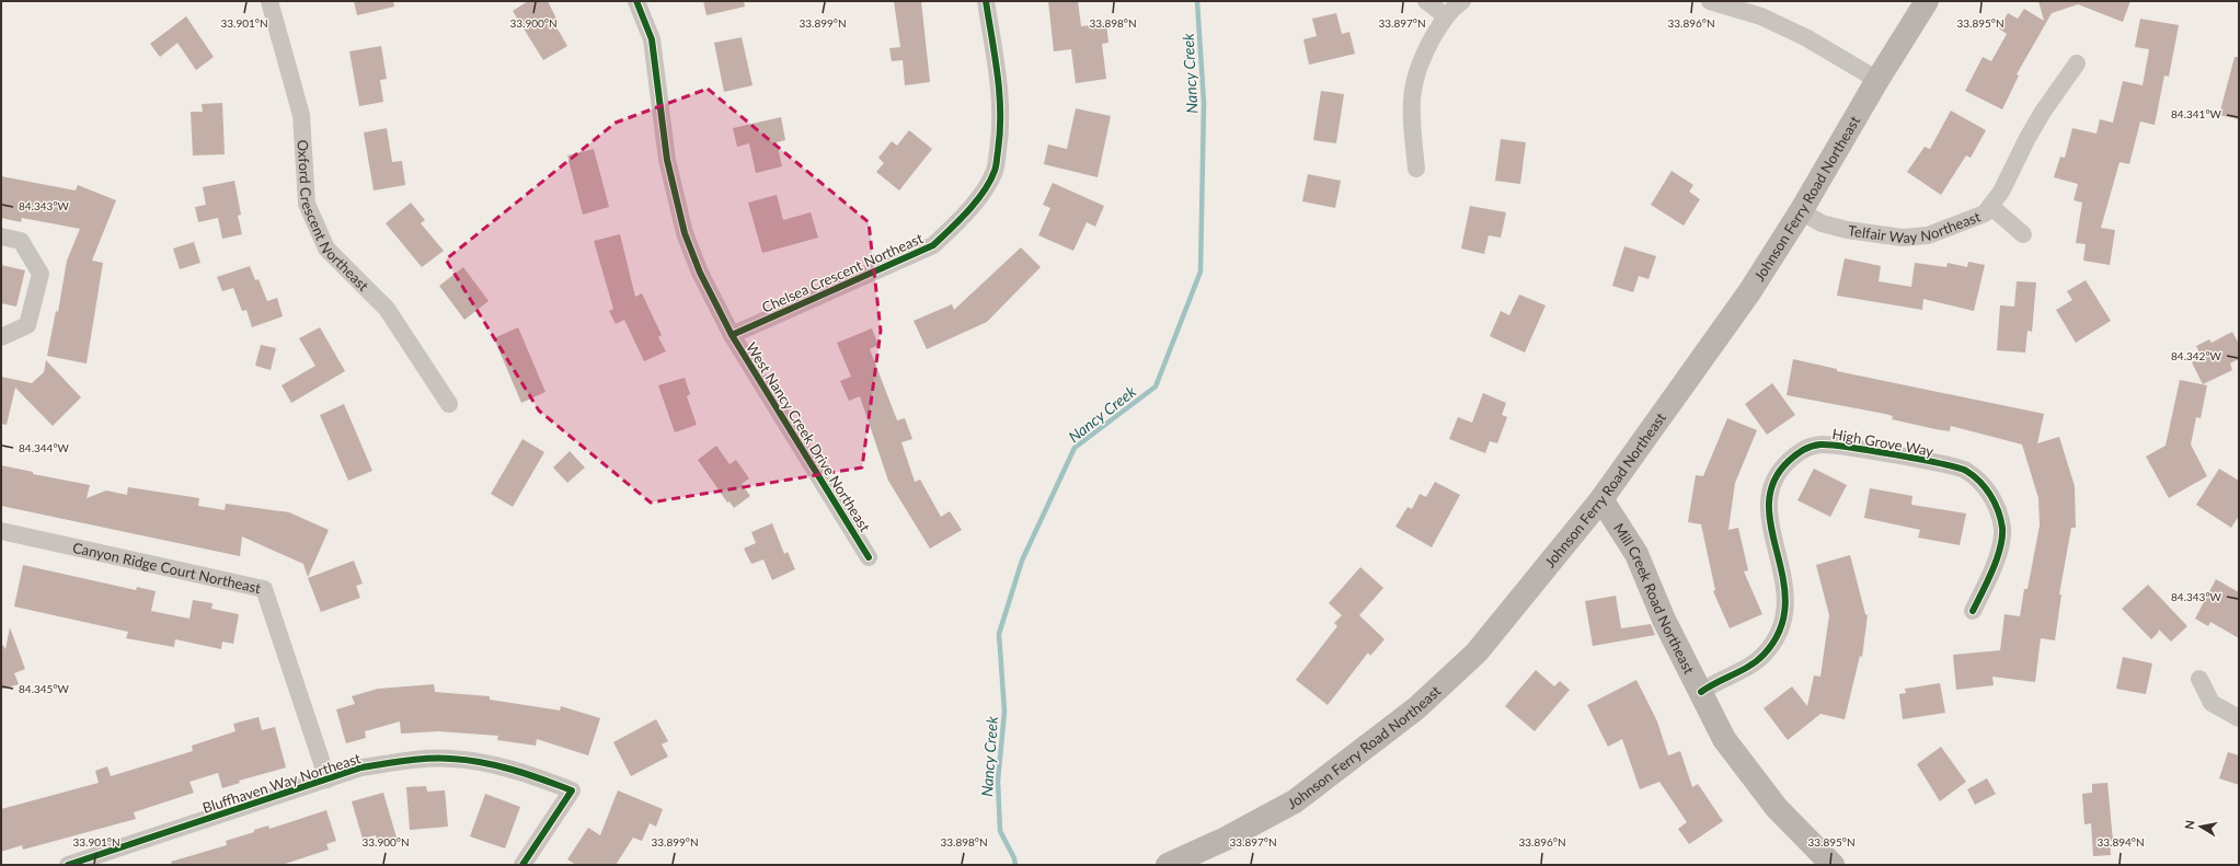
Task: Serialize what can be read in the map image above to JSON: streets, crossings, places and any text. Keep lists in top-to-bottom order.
{
  "streets": {
    "main road": ["Johnson Ferry Road Northeast", "Mill Creek Road Northeast"],
    "street": [
      "Oxford Crescent Northeast",
      "Telfair Way Northeast",
      "Chelsea Crescent Northeast",
      "West Nancy Creek Drive Northeast",
      "High Grove Way",
      "Canyon Ridge Court Northeast",
      "Bluffhaven Way Northeast"
    ]
  },
  "crossings": [
    ["Johnson Ferry Road Northeast", "Telfair Way Northeast"],
    ["Johnson Ferry Road Northeast", "Mill Creek Road Northeast"],
    ["Chelsea Crescent Northeast", "West Nancy Creek Drive Northeast"],
    ["High Grove Way", "Mill Creek Road Northeast"],
    ["Canyon Ridge Court Northeast", "Bluffhaven Way Northeast"]
  ],
  "water": ["Nancy Creek"],
  "north": "left",
  "coordinates": [
    "33.901°N",
    "33.900°N",
    "33.899°N",
    "33.898°N",
    "33.897°N",
    "33.896°N",
    "33.895°N",
    "84.341°W",
    "84.343°W",
    "84.342°W",
    "84.344°W",
    "84.345°W",
    "33.894°N"
  ]
}
